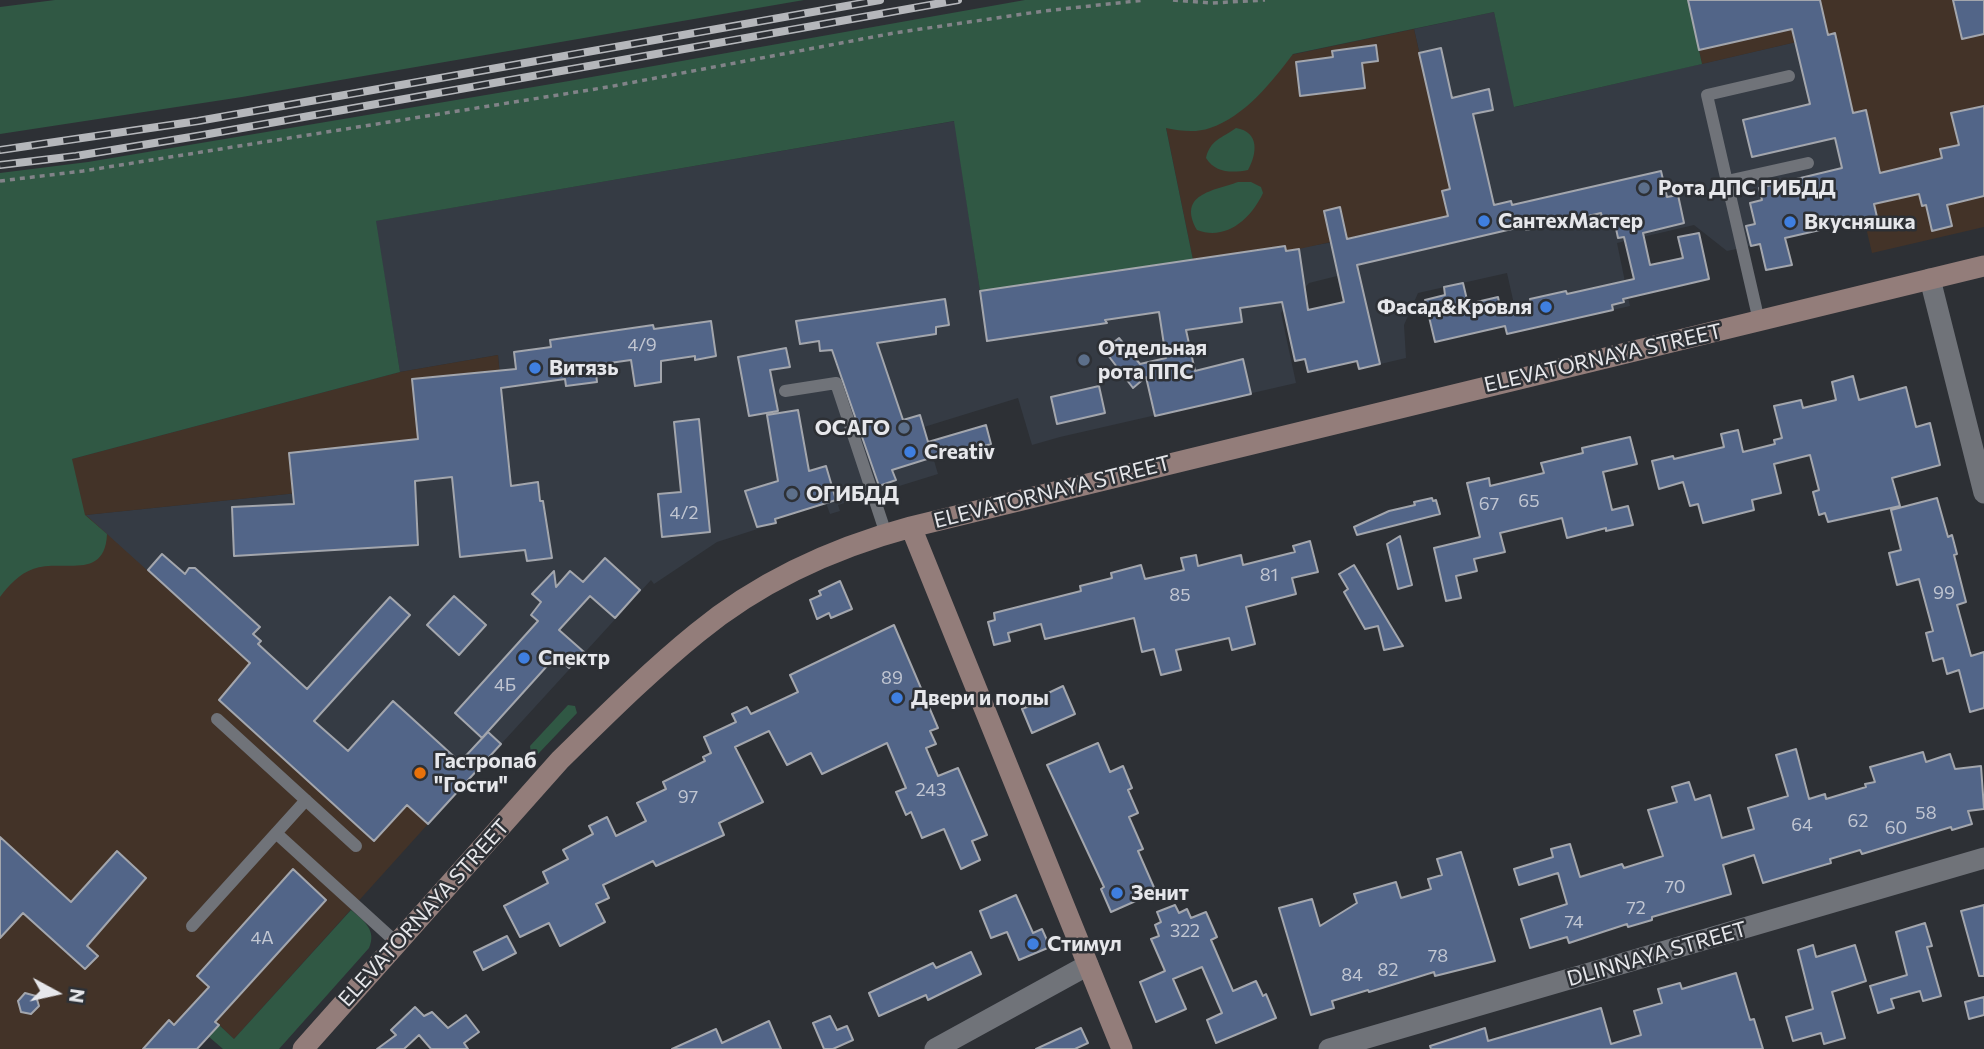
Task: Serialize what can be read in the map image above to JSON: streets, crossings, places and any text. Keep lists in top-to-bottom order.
{
  "streets": {
    "street": ["ELEVATORNAYA STREET", "DLINNAYA STREET"]
  },
  "places": [
    "Рота ДПС ГИБДД",
    "СантехМастер",
    "Вкусняшка",
    "Фасад&Кровля",
    "Отдельная рота ППС",
    "Витязь",
    "ОСАГО",
    "Creativ",
    "ОГИБДД",
    "Спектр",
    "Двери и полы",
    "Гастропаб \"Гости\"",
    "Зенит",
    "Стимул"
  ],
  "house_numbers": [
    "4/9",
    "65",
    "67",
    "4/2",
    "81",
    "99",
    "85",
    "89",
    "4Б",
    "243",
    "97",
    "58",
    "62",
    "64",
    "60",
    "70",
    "72",
    "74",
    "322",
    "4А",
    "78",
    "82",
    "84"
  ],
  "north": "right"
}
